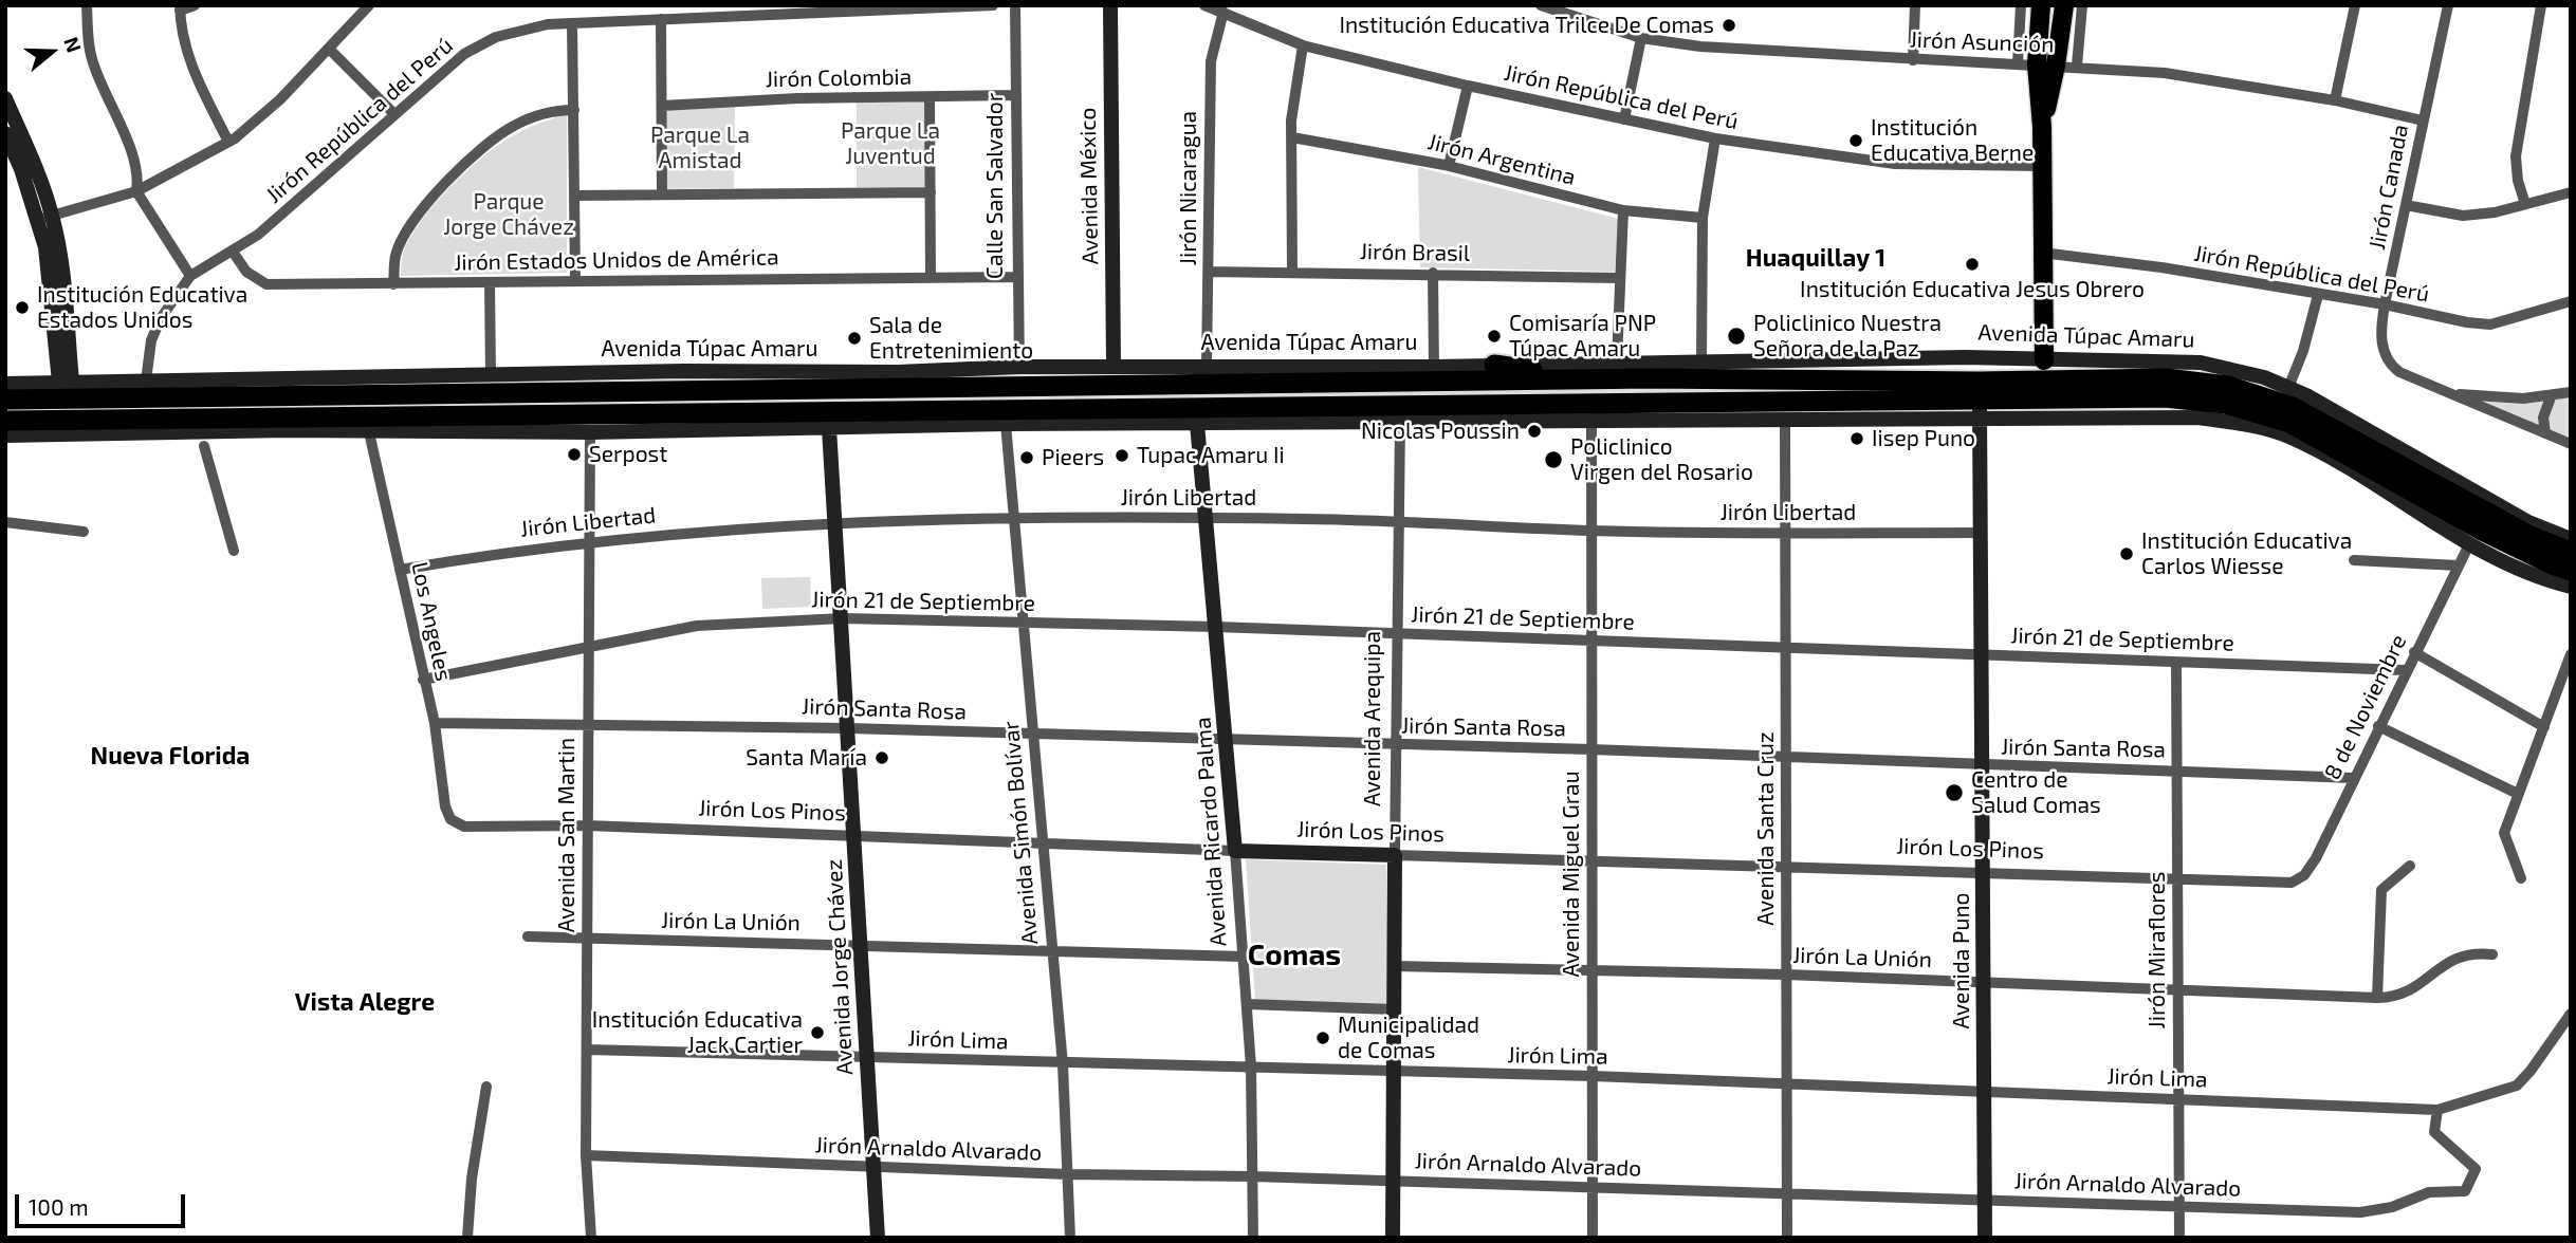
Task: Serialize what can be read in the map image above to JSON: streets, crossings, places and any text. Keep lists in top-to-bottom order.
{
  "streets": {
    "highway": ["Avenida Túpac Amaru"],
    "main road": [
      "Avenida México",
      "Avenida Arequipa",
      "Jirón Los Pinos",
      "Avenida Ricardo Palma",
      "Avenida Puno",
      "Avenida Jorge Chávez"
    ],
    "street": [
      "Jirón Asunción",
      "Jirón Colombia",
      "Jirón República del Perú",
      "Jirón Argentina",
      "Calle San Salvador",
      "Jirón Canada",
      "Jirón Nicaragua",
      "Jirón Brasil",
      "Jirón Estados Unidos de América",
      "Jirón Libertad",
      "Jirón 21 de Septiembre",
      "Los Angeles",
      "8 de Noviembre",
      "Jirón Santa Rosa",
      "Avenida Santa Cruz",
      "Avenida Simón Bolívar",
      "Avenida San Martin",
      "Avenida Miguel Grau",
      "Jirón La Unión",
      "Jirón Miraflores",
      "Jirón Lima",
      "Jirón Arnaldo Alvarado"
    ]
  },
  "crossings": [
    ["Jirón Asunción", "Jirón Canada"],
    ["Jirón Colombia", "Calle San Salvador"],
    ["Jirón República del Perú", "Jirón Canada"],
    ["Jirón República del Perú", "Jirón Nicaragua"],
    ["Jirón República del Perú", "Jirón Estados Unidos de América"],
    ["Jirón República del Perú", "Avenida Túpac Amaru"],
    ["Calle San Salvador", "Jirón Estados Unidos de América"],
    ["Calle San Salvador", "Avenida Túpac Amaru"],
    ["Avenida México", "Avenida Túpac Amaru"],
    ["Jirón Nicaragua", "Jirón Brasil"],
    ["Jirón Nicaragua", "Avenida Túpac Amaru"],
    ["Avenida Túpac Amaru", "Los Angeles"],
    ["Avenida Túpac Amaru", "8 de Noviembre"],
    ["Avenida Túpac Amaru", "Avenida Arequipa"],
    ["Avenida Túpac Amaru", "Avenida Santa Cruz"],
    ["Avenida Túpac Amaru", "Avenida Ricardo Palma"],
    ["Avenida Túpac Amaru", "Avenida Simón Bolívar"],
    ["Avenida Túpac Amaru", "Avenida San Martin"],
    ["Avenida Túpac Amaru", "Avenida Miguel Grau"],
    ["Avenida Túpac Amaru", "Avenida Puno"],
    ["Avenida Túpac Amaru", "Avenida Jorge Chávez"],
    ["Jirón Libertad", "Los Angeles"],
    ["Jirón Libertad", "Avenida Arequipa"],
    ["Jirón Libertad", "Avenida Santa Cruz"],
    ["Jirón Libertad", "Avenida Ricardo Palma"],
    ["Jirón Libertad", "Avenida Simón Bolívar"],
    ["Jirón Libertad", "Avenida San Martin"],
    ["Jirón Libertad", "Avenida Miguel Grau"],
    ["Jirón Libertad", "Avenida Puno"],
    ["Jirón Libertad", "Avenida Jorge Chávez"],
    ["Jirón 21 de Septiembre", "Los Angeles"],
    ["Jirón 21 de Septiembre", "8 de Noviembre"],
    ["Jirón 21 de Septiembre", "Avenida Arequipa"],
    ["Jirón 21 de Septiembre", "Avenida Santa Cruz"],
    ["Jirón 21 de Septiembre", "Avenida Ricardo Palma"],
    ["Jirón 21 de Septiembre", "Avenida Simón Bolívar"],
    ["Jirón 21 de Septiembre", "Avenida San Martin"],
    ["Jirón 21 de Septiembre", "Avenida Miguel Grau"],
    ["Jirón 21 de Septiembre", "Jirón Miraflores"],
    ["Jirón 21 de Septiembre", "Avenida Puno"],
    ["Jirón 21 de Septiembre", "Avenida Jorge Chávez"],
    ["Los Angeles", "Jirón Santa Rosa"],
    ["Los Angeles", "Jirón Los Pinos"],
    ["8 de Noviembre", "Jirón Santa Rosa"],
    ["8 de Noviembre", "Jirón Los Pinos"],
    ["Jirón Santa Rosa", "Avenida Arequipa"],
    ["Jirón Santa Rosa", "Avenida Santa Cruz"],
    ["Jirón Santa Rosa", "Avenida Ricardo Palma"],
    ["Jirón Santa Rosa", "Avenida Simón Bolívar"],
    ["Jirón Santa Rosa", "Avenida San Martin"],
    ["Jirón Santa Rosa", "Avenida Miguel Grau"],
    ["Jirón Santa Rosa", "Jirón Miraflores"],
    ["Jirón Santa Rosa", "Avenida Puno"],
    ["Jirón Santa Rosa", "Avenida Jorge Chávez"],
    ["Avenida Arequipa", "Jirón Los Pinos"],
    ["Avenida Arequipa", "Jirón La Unión"],
    ["Avenida Arequipa", "Jirón Lima"],
    ["Avenida Arequipa", "Jirón Arnaldo Alvarado"],
    ["Jirón Los Pinos", "Avenida Santa Cruz"],
    ["Jirón Los Pinos", "Avenida Ricardo Palma"],
    ["Jirón Los Pinos", "Avenida Simón Bolívar"],
    ["Jirón Los Pinos", "Avenida San Martin"],
    ["Jirón Los Pinos", "Avenida Miguel Grau"],
    ["Jirón Los Pinos", "Jirón Miraflores"],
    ["Jirón Los Pinos", "Avenida Puno"],
    ["Jirón Los Pinos", "Avenida Jorge Chávez"],
    ["Avenida Santa Cruz", "Jirón La Unión"],
    ["Avenida Santa Cruz", "Jirón Lima"],
    ["Avenida Santa Cruz", "Jirón Arnaldo Alvarado"],
    ["Avenida Ricardo Palma", "Jirón La Unión"],
    ["Avenida Ricardo Palma", "Jirón Lima"],
    ["Avenida Ricardo Palma", "Jirón Arnaldo Alvarado"],
    ["Avenida Simón Bolívar", "Jirón La Unión"],
    ["Avenida Simón Bolívar", "Jirón Lima"],
    ["Avenida Simón Bolívar", "Jirón Arnaldo Alvarado"],
    ["Avenida San Martin", "Jirón La Unión"],
    ["Avenida San Martin", "Jirón Lima"],
    ["Avenida San Martin", "Jirón Arnaldo Alvarado"],
    ["Avenida Miguel Grau", "Jirón La Unión"],
    ["Avenida Miguel Grau", "Jirón Lima"],
    ["Avenida Miguel Grau", "Jirón Arnaldo Alvarado"],
    ["Jirón La Unión", "Jirón Miraflores"],
    ["Jirón La Unión", "Avenida Puno"],
    ["Jirón La Unión", "Avenida Jorge Chávez"],
    ["Jirón Miraflores", "Jirón Lima"],
    ["Jirón Miraflores", "Jirón Arnaldo Alvarado"],
    ["Avenida Puno", "Jirón Lima"],
    ["Avenida Puno", "Jirón Arnaldo Alvarado"],
    ["Avenida Jorge Chávez", "Jirón Lima"],
    ["Avenida Jorge Chávez", "Jirón Arnaldo Alvarado"],
    ["Jirón Lima", "Jirón Arnaldo Alvarado"]
  ],
  "districts": [
    "Huaquillay 1",
    "Nueva Florida",
    "Comas",
    "Vista Alegre"
  ],
  "parks": ["Parque La Juventud", "Parque La Amistad", "Parque Jorge Chávez"],
  "places": [
    "Institución Educativa Trilce De Comas",
    "Institución Educativa Berne",
    "Institución Educativa Jesus Obrero",
    "Institución Educativa Estados Unidos",
    "Comisaría PNP Túpac Amaru",
    "Policlinico Nuestra Señora de la Paz",
    "Sala de Entretenimiento",
    "Nicolas Poussin",
    "Iisep Puno",
    "Serpost",
    "Tupac Amaru Ii",
    "Pieers",
    "Policlinico Virgen del Rosario",
    "Institución Educativa Carlos Wiesse",
    "Santa María",
    "Centro de Salud Comas",
    "Institución Educativa Jack Cartier",
    "Municipalidad de Comas"
  ],
  "scale_bar": "100 m",
  "north": "right"
}
